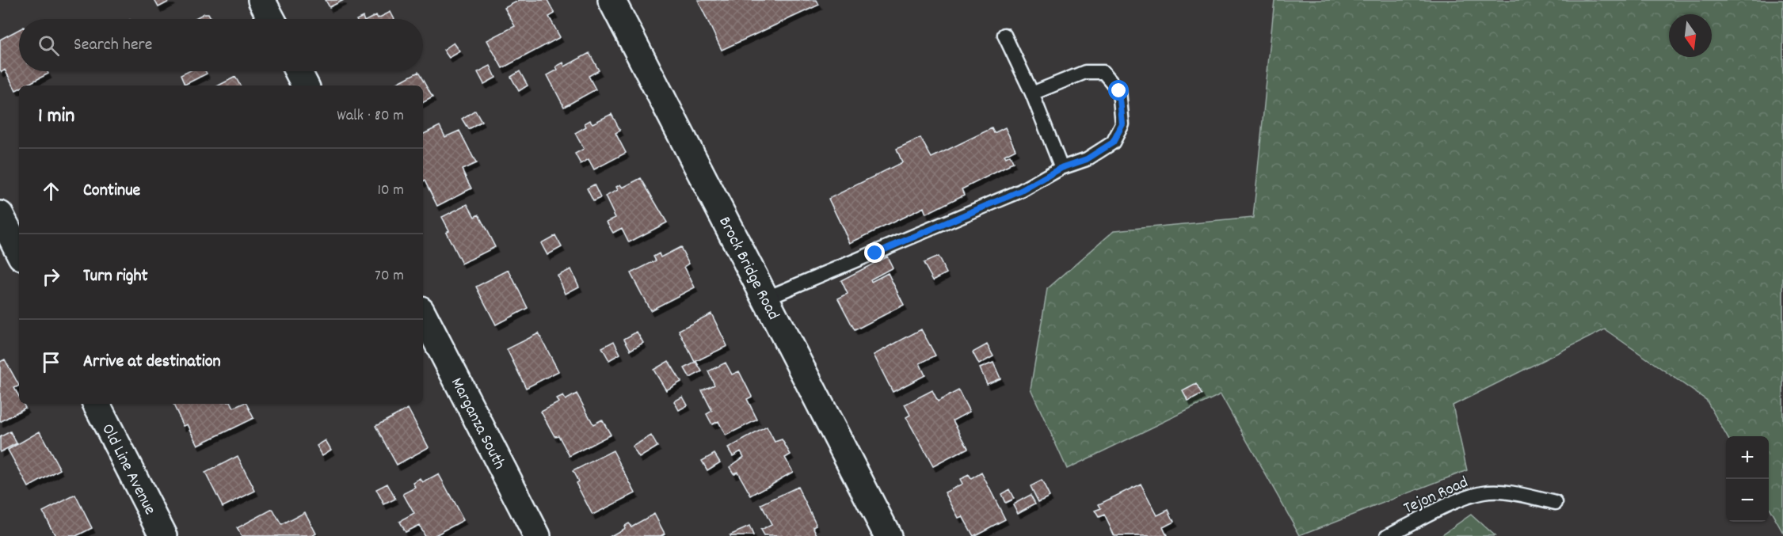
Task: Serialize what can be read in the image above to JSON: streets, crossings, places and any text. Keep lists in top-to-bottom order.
{
  "streets": {
    "street": ["Brock Bridge Road", "Marganza South", "Old Line Avenue"],
    "lane": ["Tejon Road"]
  },
  "north": "bottom",
  "page": {
    "search": "Search here",
    "heading": ["1 min", "Walk · 80 m"],
    "list": [
      ["Continue", "10 m"],
      ["Turn right", "70 m"],
      "Arrive at destination"
    ],
    "map_buttons": ["+", "−"]
  }
}
